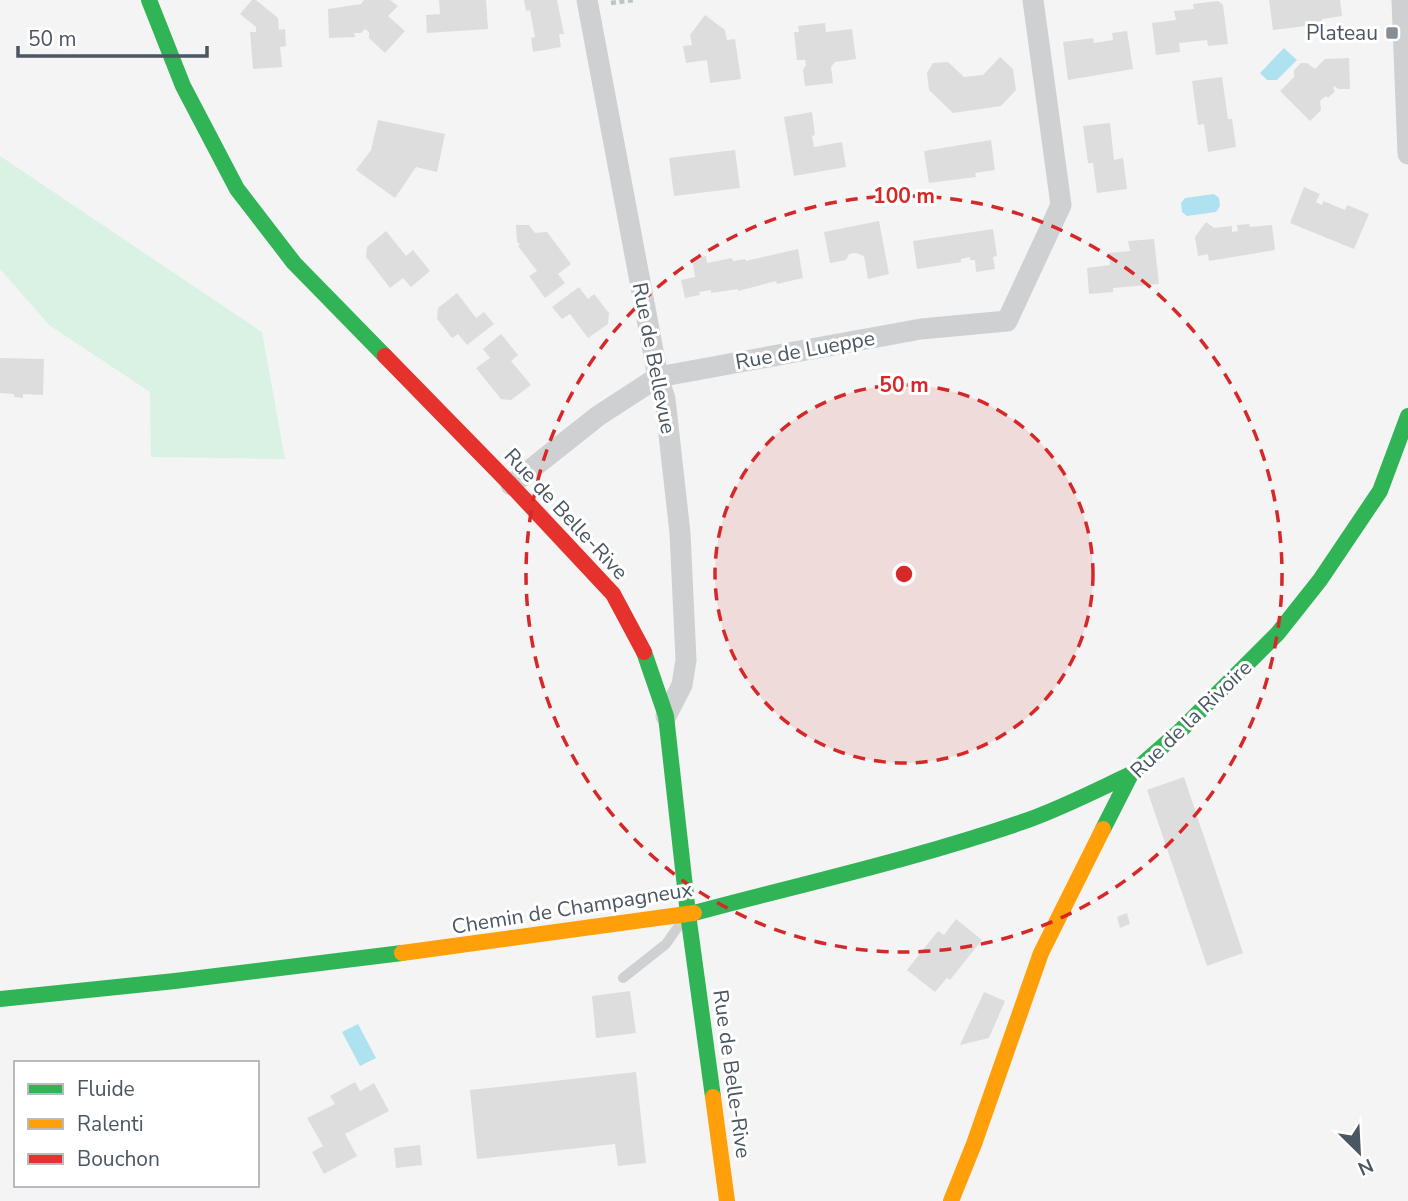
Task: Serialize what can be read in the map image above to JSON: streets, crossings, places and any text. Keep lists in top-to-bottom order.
{
  "streets": {
    "street": [
      "Rue de Lueppe",
      "Rue de Bellevue",
      "Rue de Belle-Rive",
      "Rue de la Rivoire",
      "Chemin de Champagneux"
    ]
  },
  "crossings": [
    ["Rue de Lueppe", "Rue de Bellevue"],
    ["Rue de Lueppe", "Rue de Belle-Rive"],
    ["Rue de Bellevue", "Rue de Belle-Rive"],
    ["Rue de Belle-Rive", "Chemin de Champagneux"],
    ["Rue de la Rivoire", "Chemin de Champagneux"]
  ],
  "places": {
    "transit": ["Plateau"]
  },
  "legend": ["Fluide", "Ralenti", "Bouchon"],
  "scale_bar": "50 m",
  "north": "bottom right",
  "rings": ["100 m", "50 m"]
}
